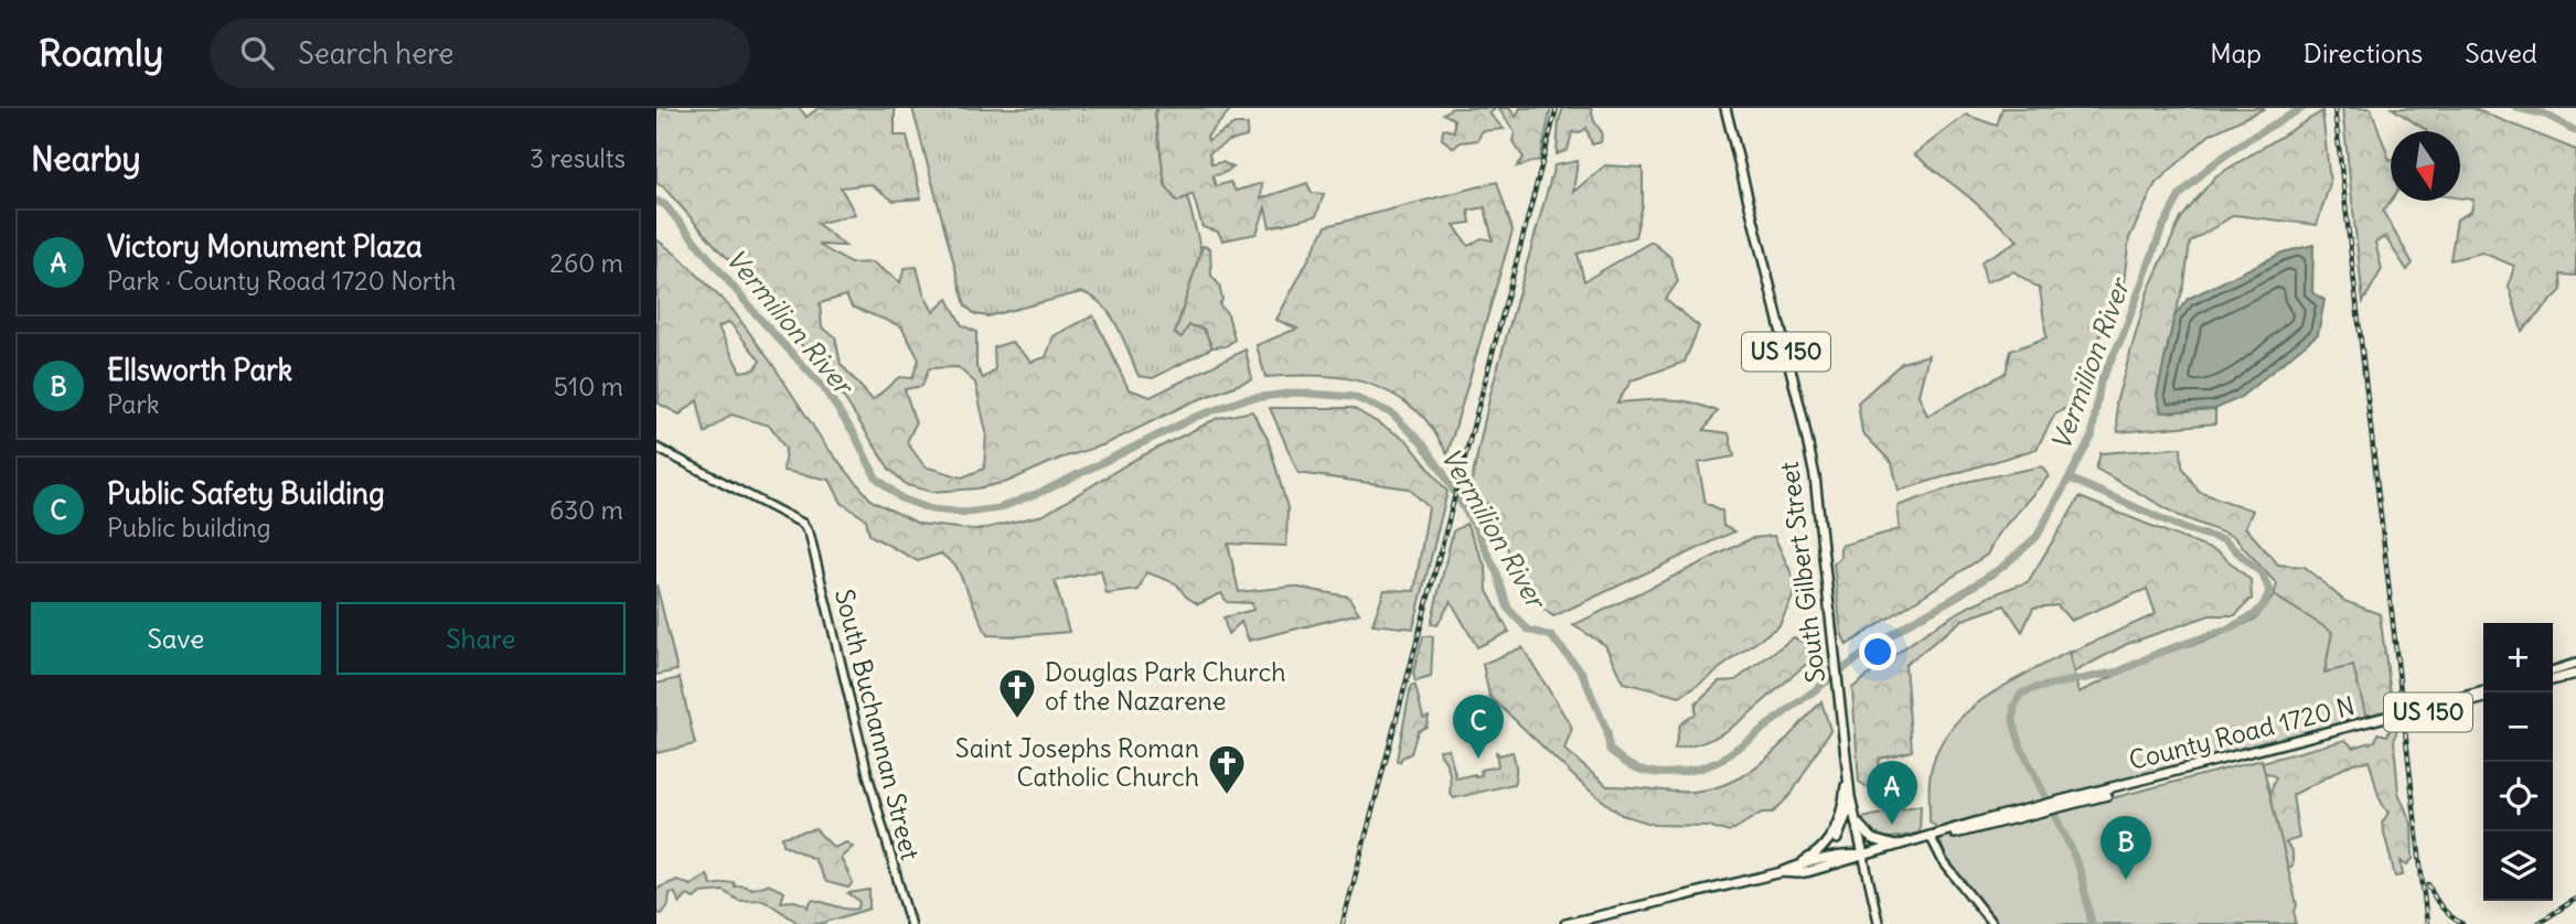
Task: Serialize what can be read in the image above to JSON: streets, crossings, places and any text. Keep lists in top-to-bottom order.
{
  "streets": {
    "main road": ["US 150", "South Gilbert Street", "County Road 1720 N"],
    "street": ["South Buchannan Street"]
  },
  "crossings": [
    ["US 150", "South Gilbert Street"],
    ["US 150", "County Road 1720 N"]
  ],
  "water": ["Vermilion River"],
  "places": {
    "church": ["Douglas Park Church of the Nazarene", "Saint Josephs Roman Catholic Church"]
  },
  "north": "bottom",
  "page": {
    "header": "Roamly",
    "search": "Search here",
    "nav": ["Map", "Directions", "Saved"],
    "heading": ["Nearby", "3 results"],
    "list": [
      {
        "mark": "A",
        "name": "Victory Monument Plaza",
        "note": "Park · County Road 1720 North",
        "value": "260 m"
      },
      {
        "mark": "B",
        "name": "Ellsworth Park",
        "note": "Park",
        "value": "510 m"
      },
      {
        "mark": "C",
        "name": "Public Safety Building",
        "note": "Public building",
        "value": "630 m"
      }
    ],
    "buttons": ["Save", "Share"],
    "map_buttons": ["+", "−"],
    "pins": ["C", "A", "B"]
  }
}
